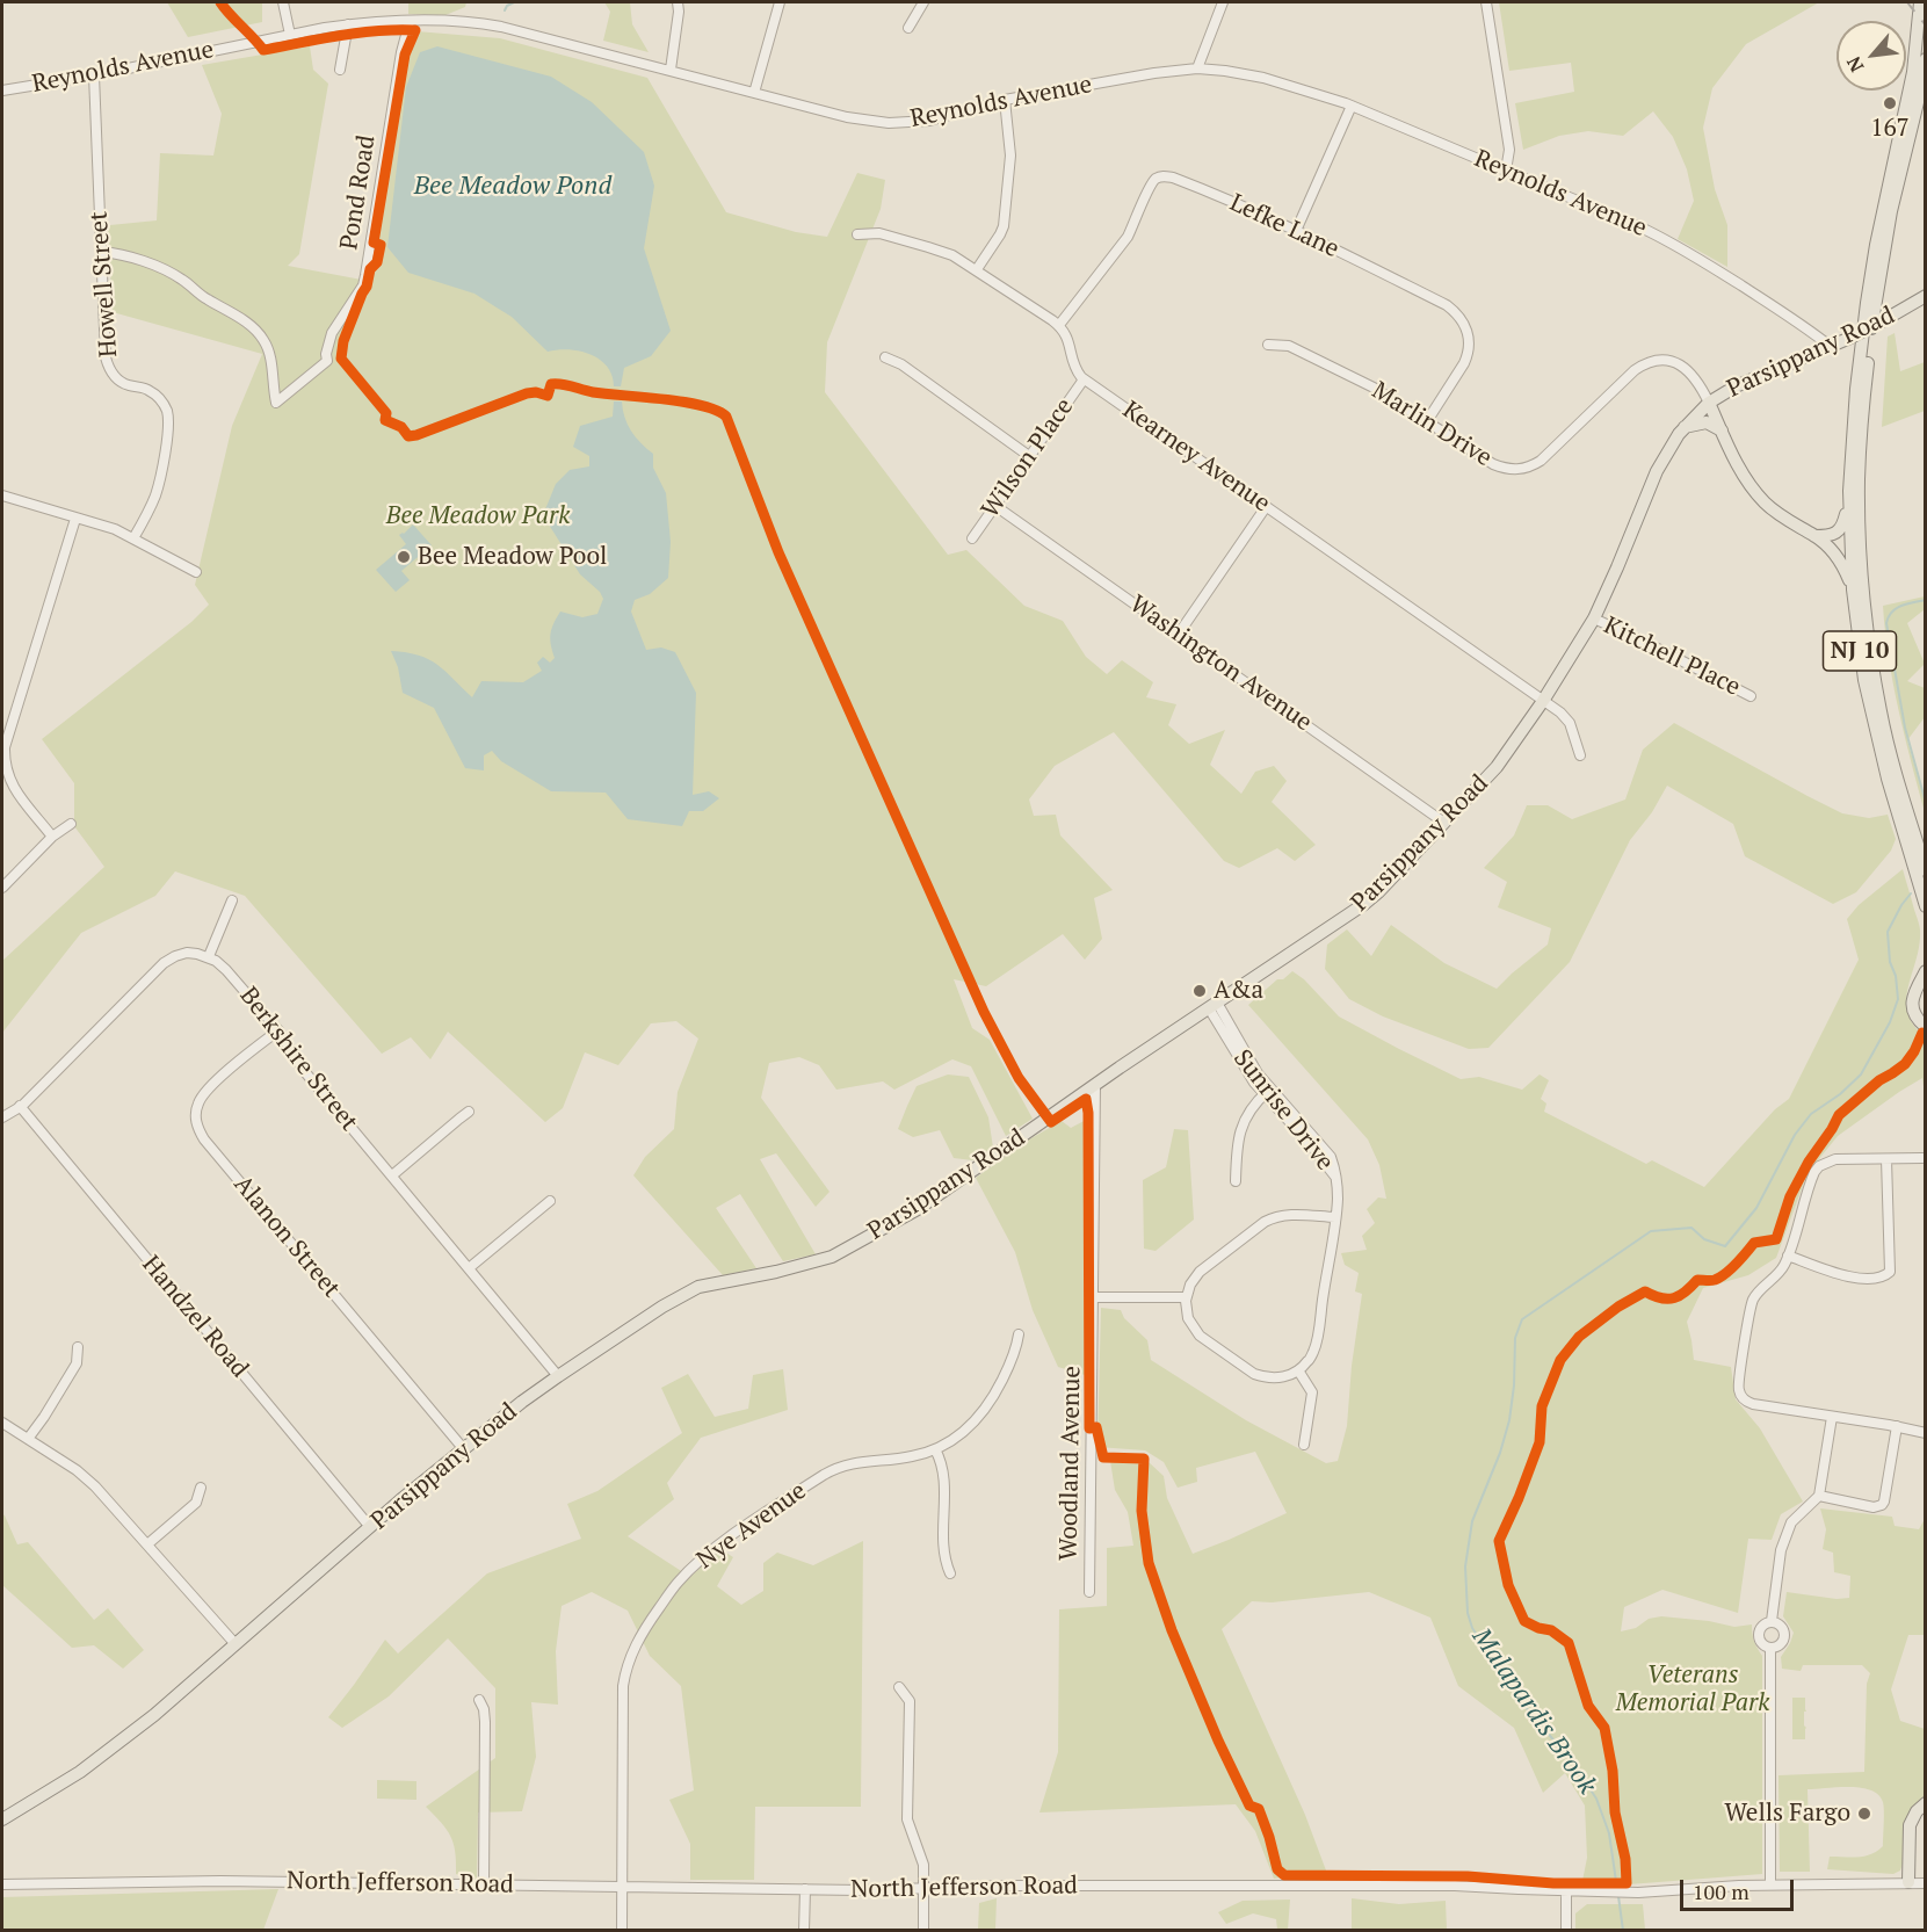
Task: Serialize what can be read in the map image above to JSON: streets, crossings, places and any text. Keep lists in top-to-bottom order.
{
  "streets": {
    "main road": ["Parsippany Road", "NJ 10"],
    "street": [
      "Reynolds Avenue",
      "Pond Road",
      "Lefke Lane",
      "Howell Street",
      "Marlin Drive",
      "Kearney Avenue",
      "Wilson Place",
      "Kitchell Place",
      "Washington Avenue",
      "Berkshire Street",
      "Sunrise Drive",
      "Alanon Street",
      "Handzel Road",
      "Woodland Avenue",
      "Nye Avenue",
      "North Jefferson Road"
    ]
  },
  "crossings": [
    ["Reynolds Avenue", "Pond Road"],
    ["Reynolds Avenue", "Howell Street"],
    ["Reynolds Avenue", "Parsippany Road"],
    ["Pond Road", "Howell Street"],
    ["Lefke Lane", "Marlin Drive"],
    ["Parsippany Road", "Marlin Drive"],
    ["Parsippany Road", "Kearney Avenue"],
    ["Parsippany Road", "Kitchell Place"],
    ["Parsippany Road", "Washington Avenue"],
    ["Parsippany Road", "Berkshire Street"],
    ["Parsippany Road", "Sunrise Drive"],
    ["Parsippany Road", "Alanon Street"],
    ["Parsippany Road", "Handzel Road"],
    ["Parsippany Road", "Woodland Avenue"],
    ["Kearney Avenue", "Wilson Place"],
    ["Wilson Place", "Washington Avenue"],
    ["Berkshire Street", "Alanon Street"],
    ["Nye Avenue", "North Jefferson Road"]
  ],
  "water": ["Bee Meadow Pond", "Malapardis Brook"],
  "parks": ["Bee Meadow Park", "Veterans Memorial Park"],
  "places": [
    "167",
    "Bee Meadow Pool",
    "A&a",
    "Wells Fargo"
  ],
  "scale_bar": "100 m",
  "north": "bottom left"
}
